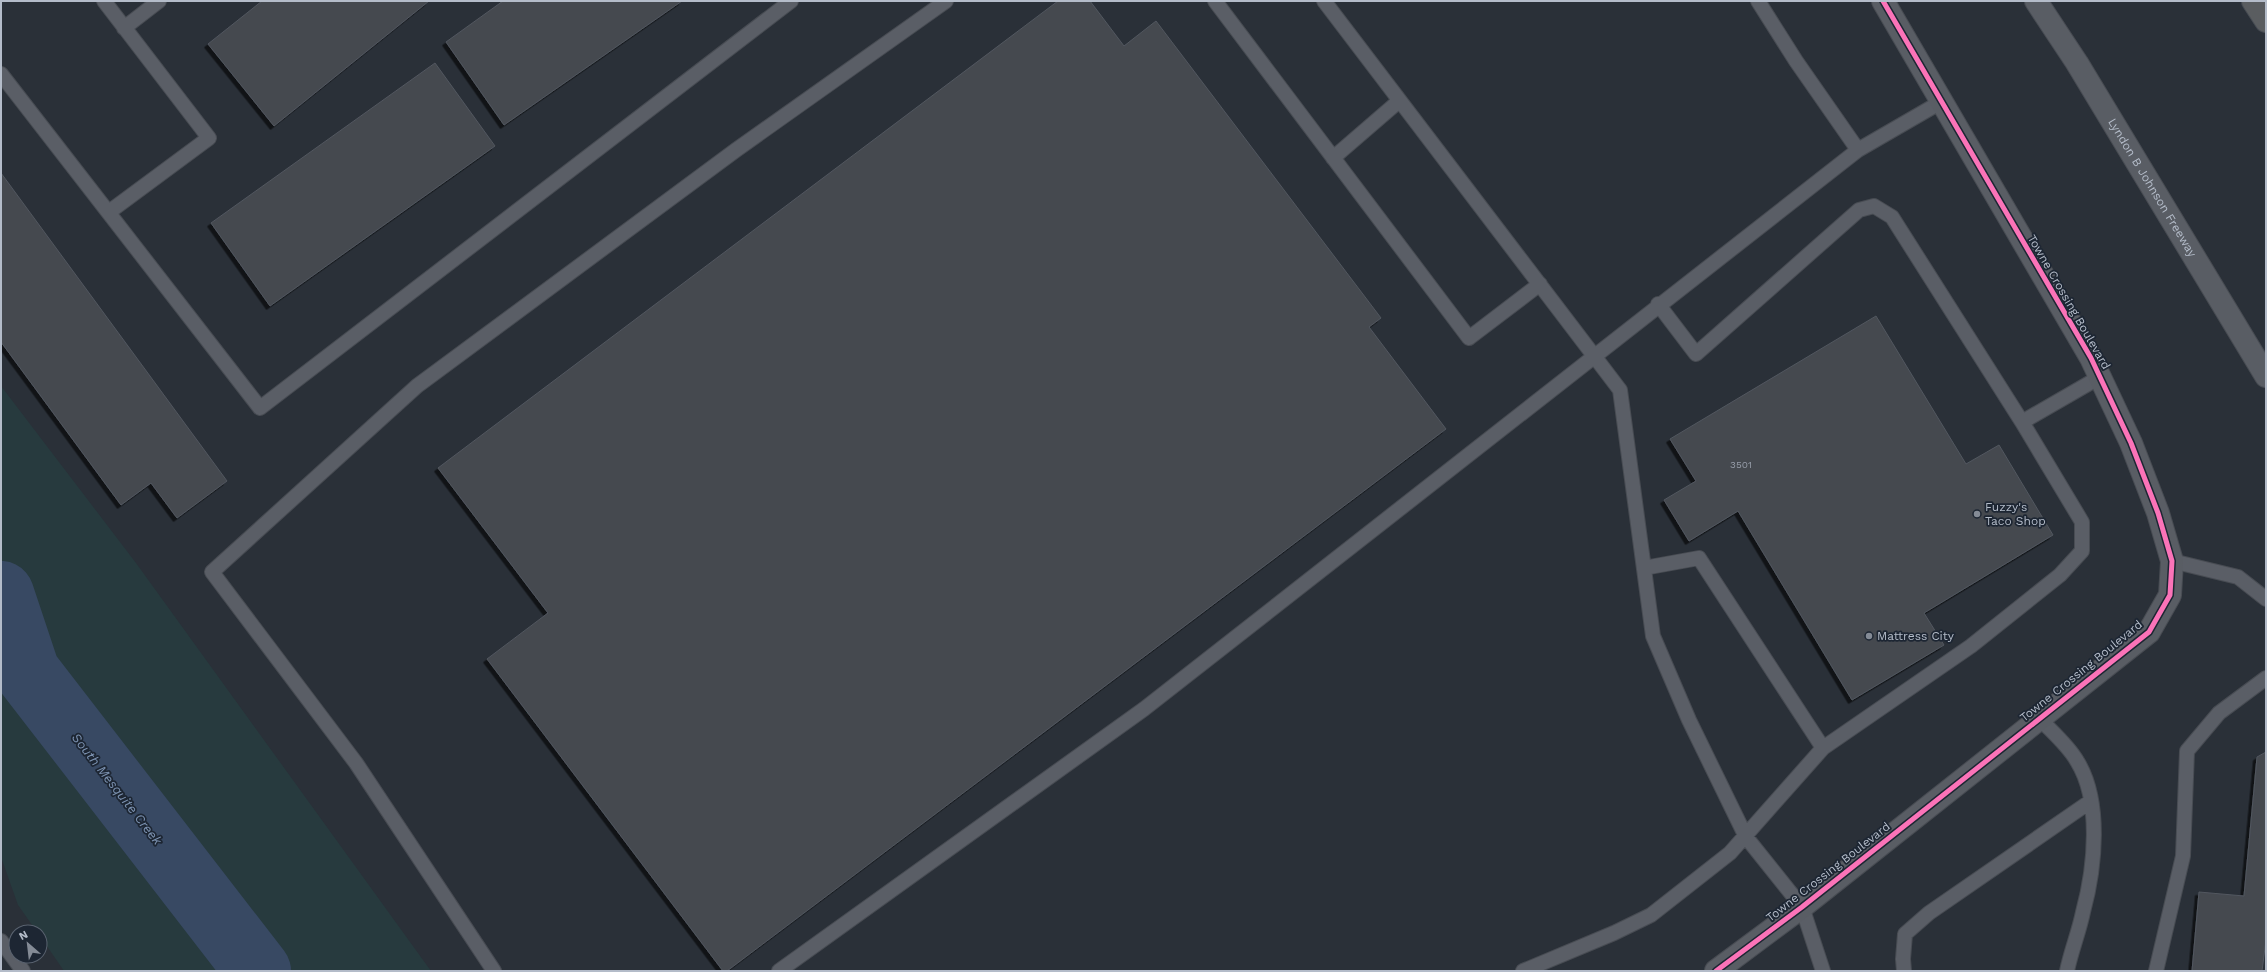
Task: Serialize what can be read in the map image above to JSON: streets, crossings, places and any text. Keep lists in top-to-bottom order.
{
  "streets": {
    "street": ["Lyndon B Johnson Freeway", "Towne Crossing Boulevard"]
  },
  "water": ["South Mesquite Creek"],
  "places": ["Fuzzy's Taco Shop", "Mattress City"],
  "house_numbers": ["3501"],
  "north": "top left"
}
